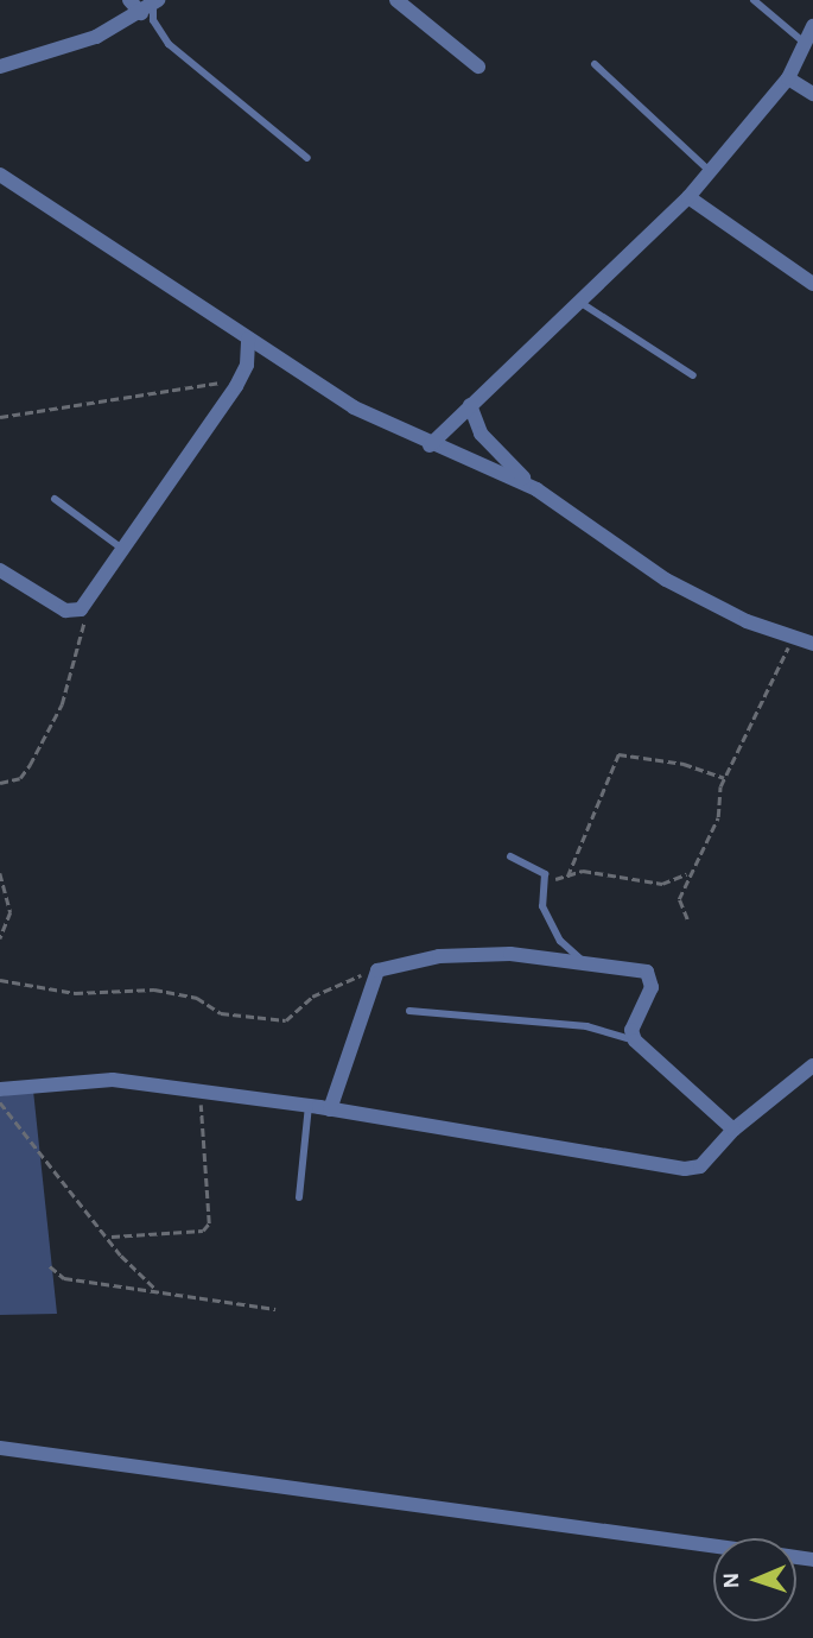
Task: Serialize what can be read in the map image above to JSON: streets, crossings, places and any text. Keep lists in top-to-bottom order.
{
  "north": "left"
}
